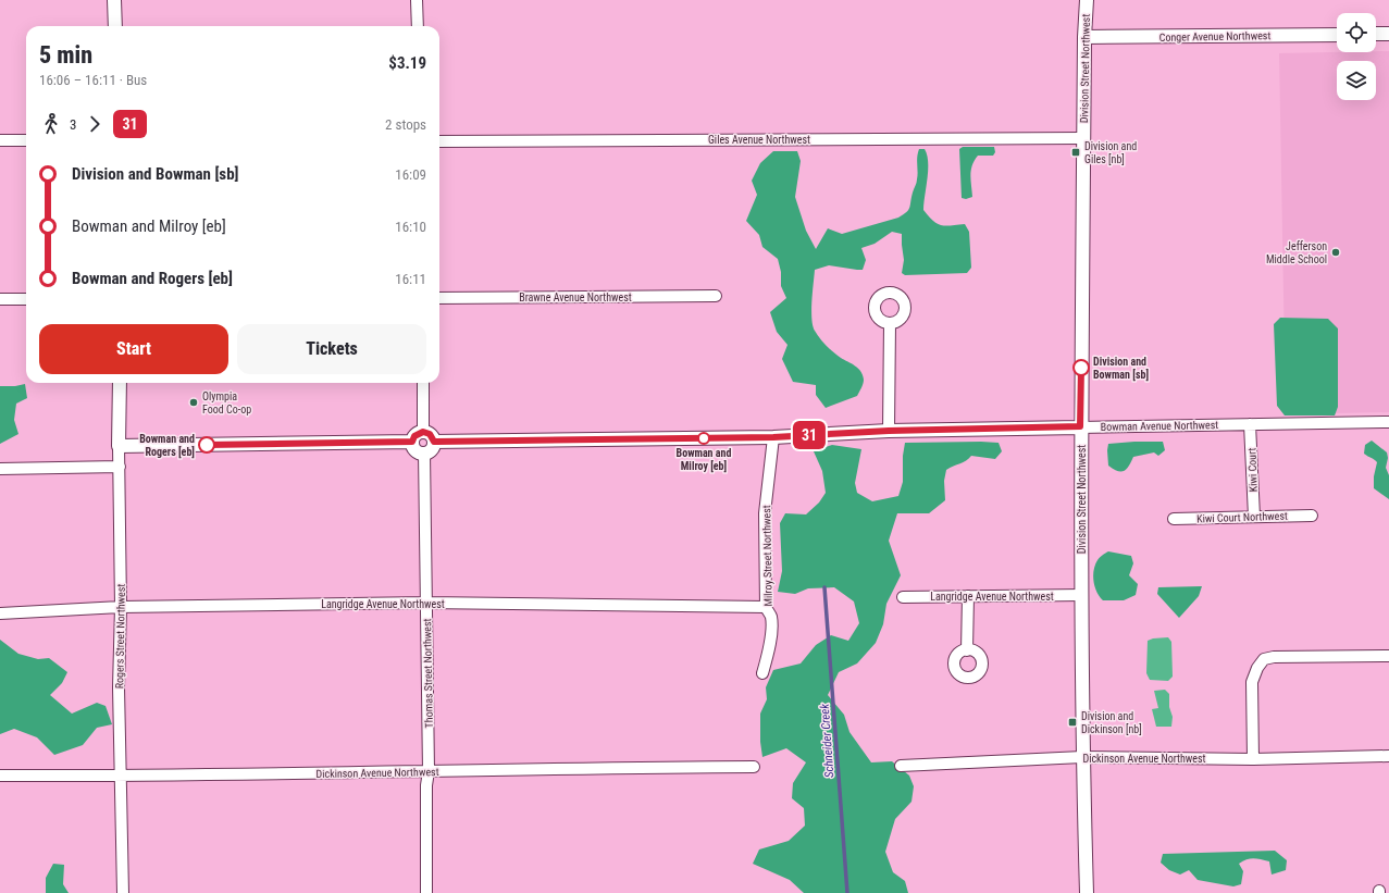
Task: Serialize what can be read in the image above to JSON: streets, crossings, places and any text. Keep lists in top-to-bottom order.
{
  "streets": {
    "street": [
      "Conger Avenue Northwest",
      "Division Street Northwest",
      "Giles Avenue Northwest",
      "Brawne Avenue Northwest",
      "Bowman Avenue Northwest",
      "Kiwi Court",
      "Kiwi Court Northwest",
      "Milroy Street Northwest",
      "Langridge Avenue Northwest",
      "Rogers Street Northwest",
      "Thomas Street Northwest",
      "Dickinson Avenue Northwest"
    ]
  },
  "crossings": [
    ["Conger Avenue Northwest", "Division Street Northwest"],
    ["Division Street Northwest", "Giles Avenue Northwest"],
    ["Division Street Northwest", "Bowman Avenue Northwest"],
    ["Division Street Northwest", "Langridge Avenue Northwest"],
    ["Division Street Northwest", "Dickinson Avenue Northwest"],
    ["Bowman Avenue Northwest", "Kiwi Court"],
    ["Bowman Avenue Northwest", "Milroy Street Northwest"],
    ["Bowman Avenue Northwest", "Thomas Street Northwest"],
    ["Kiwi Court", "Kiwi Court Northwest"],
    ["Milroy Street Northwest", "Langridge Avenue Northwest"],
    ["Langridge Avenue Northwest", "Rogers Street Northwest"],
    ["Langridge Avenue Northwest", "Thomas Street Northwest"],
    ["Rogers Street Northwest", "Dickinson Avenue Northwest"],
    ["Thomas Street Northwest", "Dickinson Avenue Northwest"]
  ],
  "water": ["Schneider Creek"],
  "places": {
    "transit": ["Division and Giles [nb]", "Division and Dickinson [nb]"],
    "other": [
      "Jefferson Middle School",
      "Division and Bowman [sb]",
      "Olympia Food Co-op",
      "Bowman and Milroy [eb]",
      "Bowman and Rogers [eb]"
    ]
  },
  "lines": ["bus line 31"],
  "page": {
    "on_map": "31",
    "heading": ["5 min", "16:06 – 16:11 · Bus", "$3.19"],
    "legs": ["3", "31", "2 stops"],
    "list": [
      {
        "name": "Division and Bowman [sb]",
        "value": "16:09"
      },
      {
        "name": "Bowman and Milroy [eb]",
        "value": "16:10"
      },
      {
        "name": "Bowman and Rogers [eb]",
        "value": "16:11"
      }
    ],
    "buttons": ["Start", "Tickets"]
  }
}
